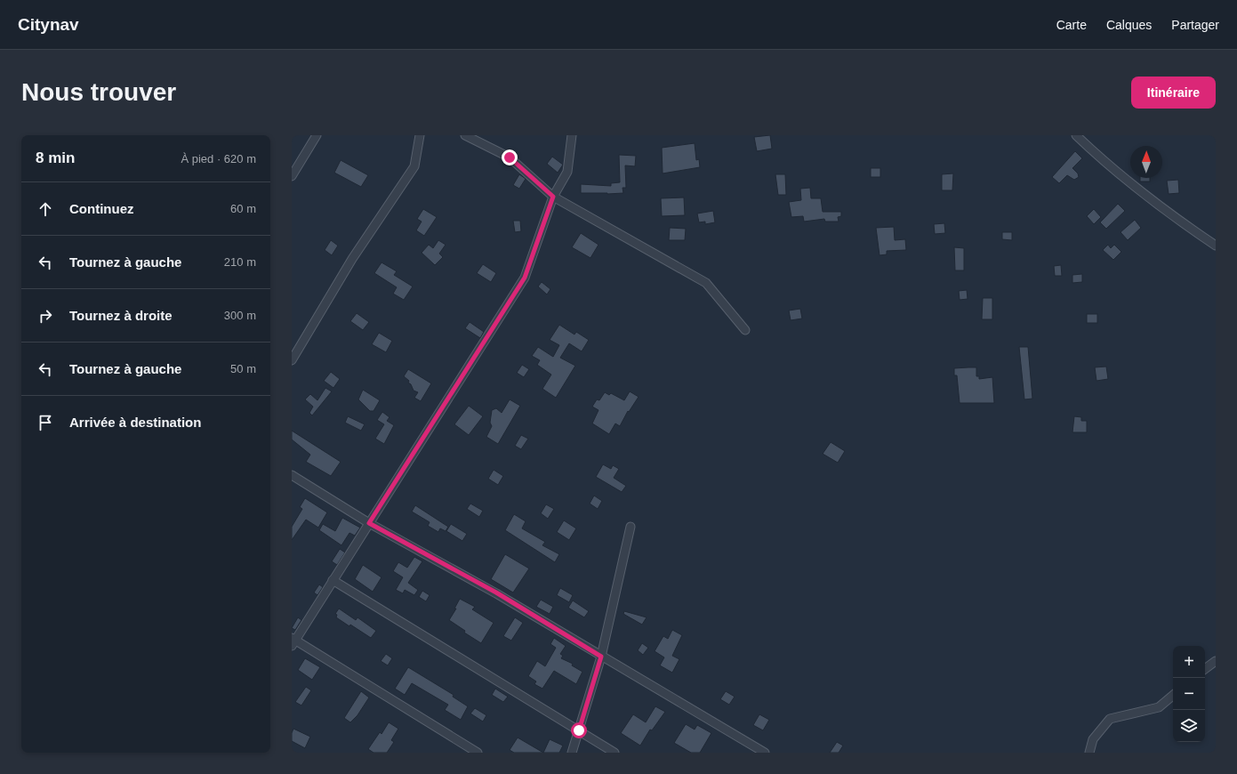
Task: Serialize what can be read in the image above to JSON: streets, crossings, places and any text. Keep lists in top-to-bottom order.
{
  "north": "top",
  "page": {
    "header": "Citynav",
    "nav": ["Carte", "Calques", "Partager"],
    "buttons": "Itinéraire",
    "title": "Nous trouver",
    "heading": ["8 min", "À pied · 620 m"],
    "list": [
      ["Continuez", "60 m"],
      ["Tournez à gauche", "210 m"],
      ["Tournez à droite", "300 m"],
      ["Tournez à gauche", "50 m"],
      "Arrivée à destination"
    ],
    "map_buttons": ["+", "−"]
  }
}
